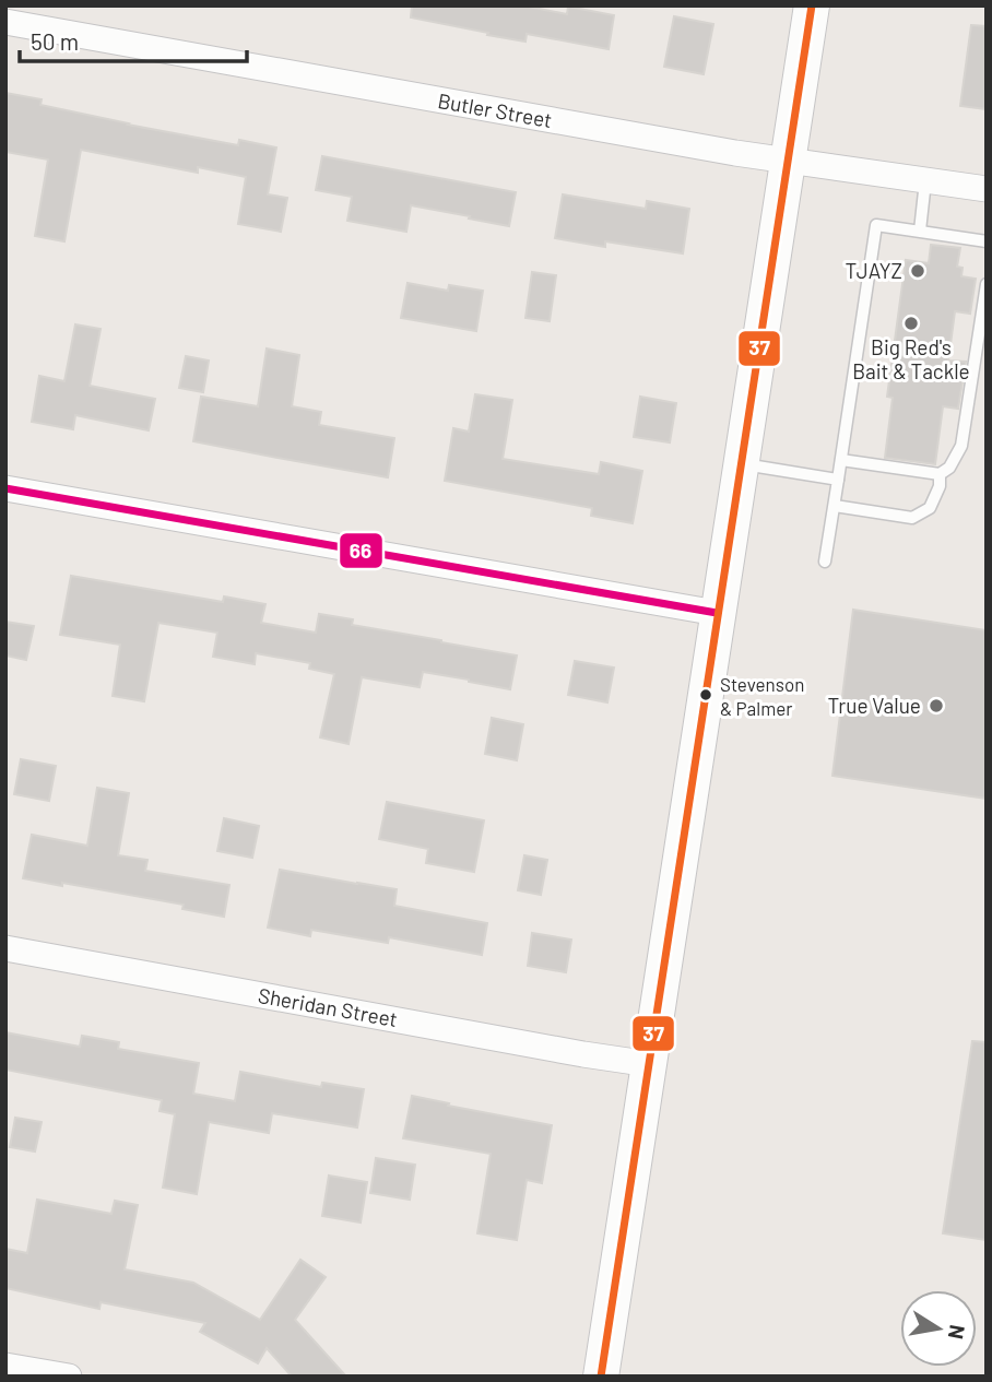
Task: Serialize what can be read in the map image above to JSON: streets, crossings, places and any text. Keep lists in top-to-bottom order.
{
  "streets": {
    "street": ["Butler Street", "Sheridan Street"]
  },
  "places": [
    "TJAYZ",
    "Big Red's Bait & Tackle",
    "Stevenson & Palmer",
    "True Value"
  ],
  "lines": ["transit line 37", "transit line 66"],
  "scale_bar": "50 m",
  "north": "right"
}
